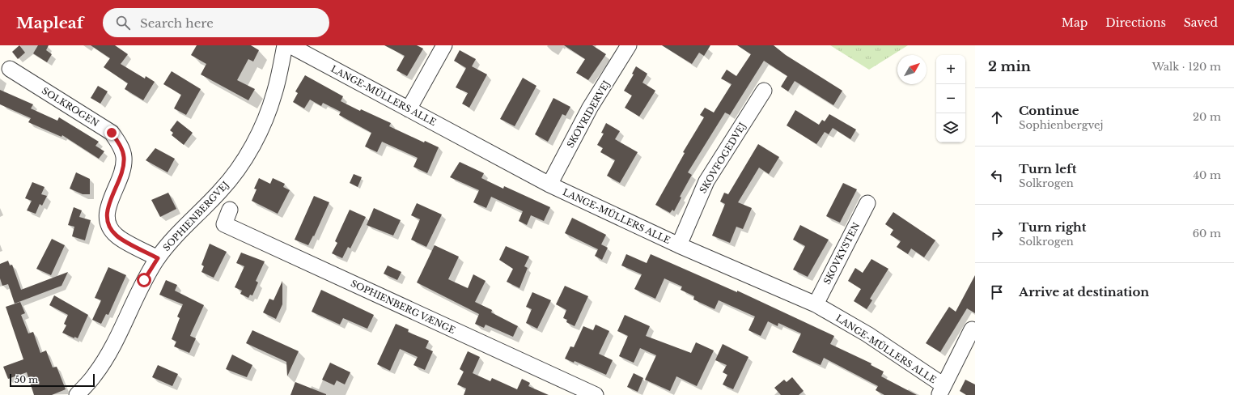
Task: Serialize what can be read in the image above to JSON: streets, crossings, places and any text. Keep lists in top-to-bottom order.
{
  "streets": {
    "street": [
      "LANGE-MÜLLERS ALLE",
      "SOLKROGEN",
      "SKOVRIDERVEJ",
      "SKOVFOGEDVEJ",
      "SOPHIENBERGVEJ",
      "SKOVKYSTEN",
      "SOPHIENBERG VÆNGE"
    ]
  },
  "crossings": [
    ["LANGE-MÜLLERS ALLE", "SKOVRIDERVEJ"],
    ["LANGE-MÜLLERS ALLE", "SKOVFOGEDVEJ"],
    ["LANGE-MÜLLERS ALLE", "SKOVKYSTEN"],
    ["SOLKROGEN", "SOPHIENBERGVEJ"]
  ],
  "scale_bar": "50 m",
  "north": "top right",
  "page": {
    "header": "Mapleaf",
    "search": "Search here",
    "nav": ["Map", "Directions", "Saved"],
    "heading": ["2 min", "Walk · 120 m"],
    "map_buttons": ["+", "−"],
    "list": [
      ["Continue", "Sophienbergvej", "20 m"],
      ["Turn left", "Solkrogen", "40 m"],
      ["Turn right", "Solkrogen", "60 m"],
      "Arrive at destination"
    ],
    "scale": "50 m"
  }
}
